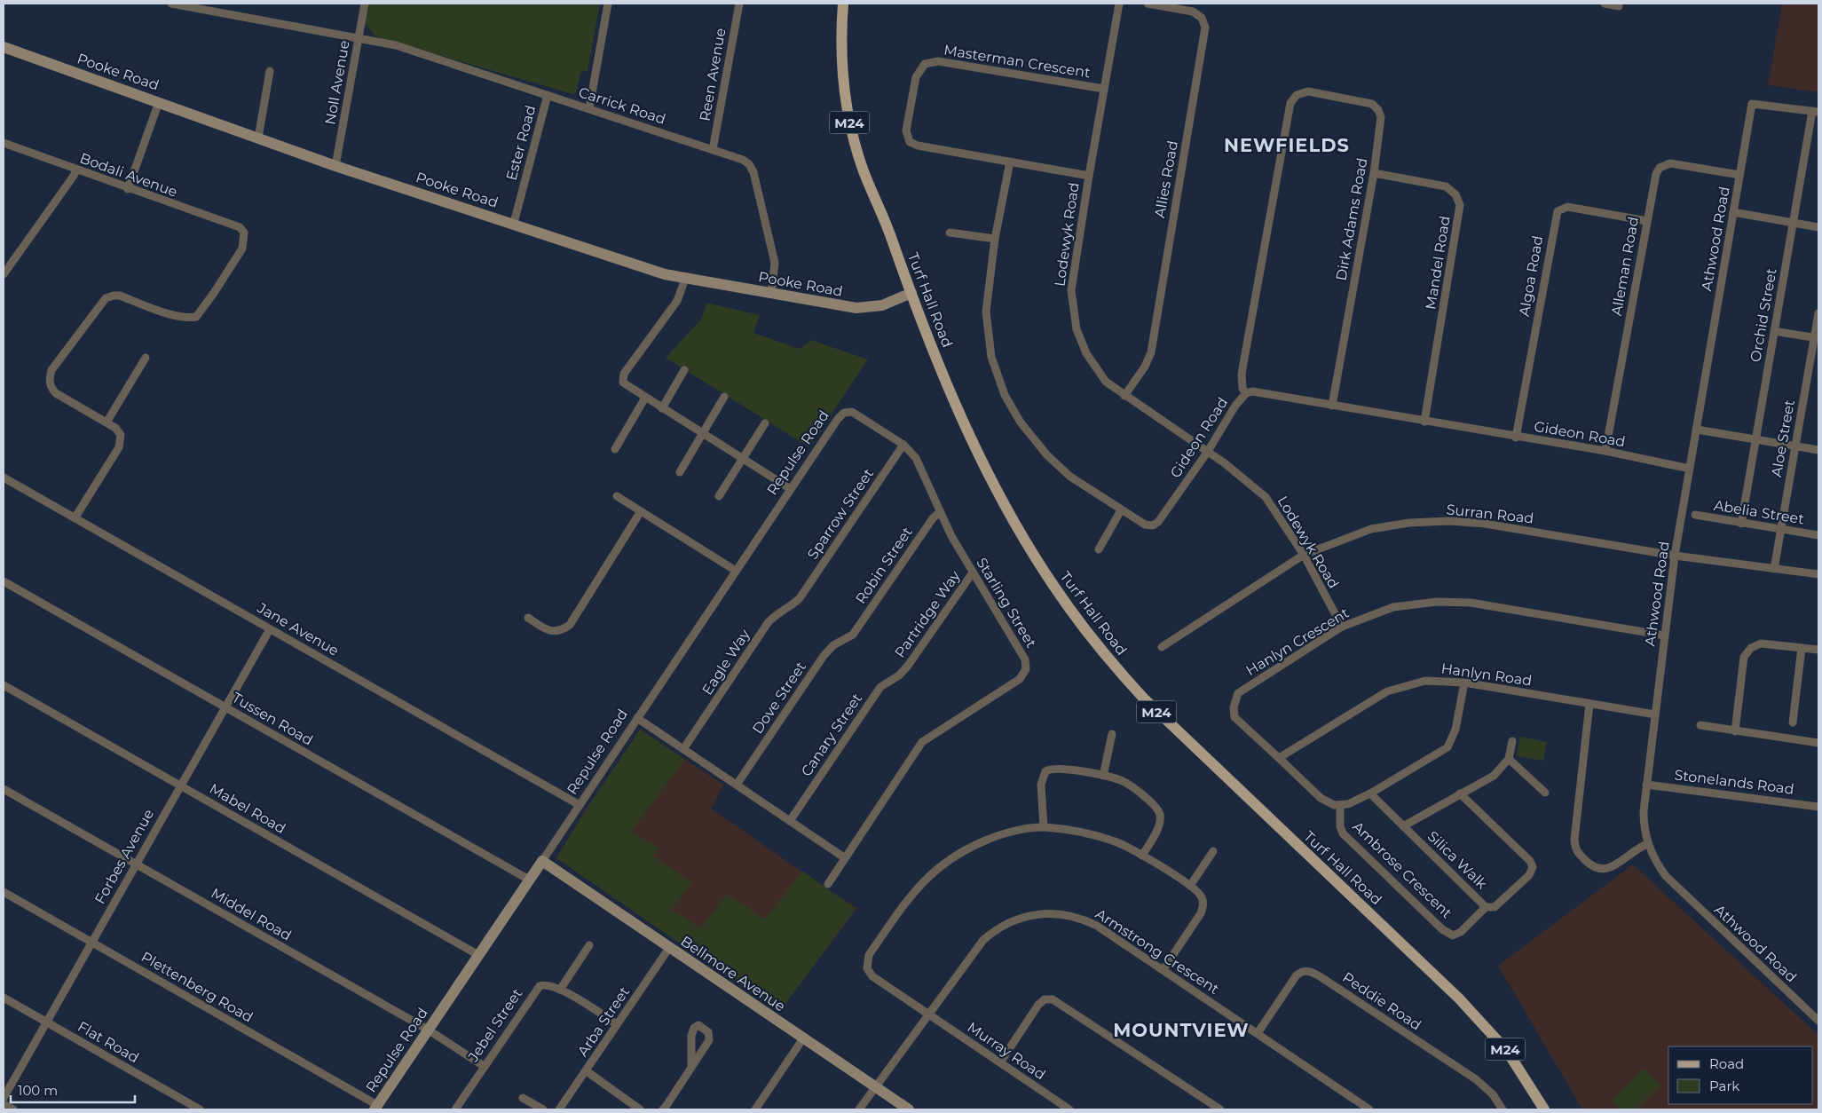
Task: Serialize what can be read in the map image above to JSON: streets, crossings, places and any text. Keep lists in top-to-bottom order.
{
  "streets": {
    "main road": ["M24", "Turf Hall Road"],
    "street": [
      "Masterman Crescent",
      "Pooke Road",
      "Reen Avenue",
      "Noll Avenue",
      "Carrick Road",
      "Ester Road",
      "Bodali Avenue",
      "Allies Road",
      "Dirk Adams Road",
      "Lodewyk Road",
      "Athwood Road",
      "Mandel Road",
      "Alleman Road",
      "Algoa Road",
      "Orchid Street",
      "Gideon Road",
      "Aloe Street",
      "Repulse Road",
      "Abelia Street",
      "Sparrow Street",
      "Surran Road",
      "Robin Street",
      "Starling Street",
      "Partridge Way",
      "Jane Avenue",
      "Hanlyn Crescent",
      "Eagle Way",
      "Hanlyn Road",
      "Dove Street",
      "Tussen Road",
      "Canary Street",
      "Stonelands Road",
      "Mabel Road",
      "Forbes Avenue",
      "Silica Walk",
      "Ambrose Crescent",
      "Middel Road",
      "Armstrong Crescent",
      "Bellmore Avenue",
      "Plettenberg Road",
      "Peddie Road",
      "Arba Street",
      "Jebel Street",
      "Flat Road",
      "Murray Road"
    ]
  },
  "crossings": [
    ["Masterman Crescent", "Lodewyk Road"],
    ["Masterman Crescent", "Gideon Road"],
    ["Pooke Road", "Noll Avenue"],
    ["Pooke Road", "Carrick Road"],
    ["Pooke Road", "Ester Road"],
    ["Pooke Road", "Turf Hall Road"],
    ["Reen Avenue", "Carrick Road"],
    ["Noll Avenue", "Carrick Road"],
    ["Carrick Road", "Ester Road"],
    ["Allies Road", "Lodewyk Road"],
    ["Dirk Adams Road", "Mandel Road"],
    ["Dirk Adams Road", "Gideon Road"],
    ["Lodewyk Road", "Gideon Road"],
    ["Lodewyk Road", "Surran Road"],
    ["Lodewyk Road", "Hanlyn Crescent"],
    ["Athwood Road", "Alleman Road"],
    ["Athwood Road", "Orchid Street"],
    ["Athwood Road", "Gideon Road"],
    ["Athwood Road", "Surran Road"],
    ["Athwood Road", "Hanlyn Crescent"],
    ["Athwood Road", "Hanlyn Road"],
    ["Athwood Road", "Stonelands Road"],
    ["Mandel Road", "Gideon Road"],
    ["Alleman Road", "Algoa Road"],
    ["Alleman Road", "Gideon Road"],
    ["Algoa Road", "Gideon Road"],
    ["Orchid Street", "Abelia Street"],
    ["Aloe Street", "Abelia Street"],
    ["Aloe Street", "Surran Road"],
    ["Repulse Road", "Starling Street"],
    ["Repulse Road", "Jane Avenue"],
    ["Repulse Road", "Tussen Road"],
    ["Repulse Road", "Mabel Road"],
    ["Repulse Road", "Middel Road"],
    ["Repulse Road", "Bellmore Avenue"],
    ["Repulse Road", "Plettenberg Road"],
    ["Sparrow Street", "Starling Street"],
    ["Sparrow Street", "Eagle Way"],
    ["Robin Street", "Starling Street"],
    ["Robin Street", "Dove Street"],
    ["Starling Street", "Partridge Way"],
    ["Partridge Way", "Canary Street"],
    ["Jane Avenue", "Forbes Avenue"],
    ["Hanlyn Crescent", "Hanlyn Road"],
    ["Hanlyn Road", "Ambrose Crescent"],
    ["Tussen Road", "Forbes Avenue"],
    ["Mabel Road", "Forbes Avenue"],
    ["Forbes Avenue", "Middel Road"],
    ["Forbes Avenue", "Plettenberg Road"],
    ["Forbes Avenue", "Flat Road"],
    ["Silica Walk", "Ambrose Crescent"],
    ["Middel Road", "Jebel Street"],
    ["Armstrong Crescent", "Bellmore Avenue"],
    ["Armstrong Crescent", "Peddie Road"],
    ["Armstrong Crescent", "Murray Road"],
    ["Bellmore Avenue", "Arba Street"],
    ["Arba Street", "Jebel Street"]
  ],
  "districts": ["NEWFIELDS", "MOUNTVIEW"],
  "legend": ["Road", "Park"],
  "scale_bar": "100 m"
}
